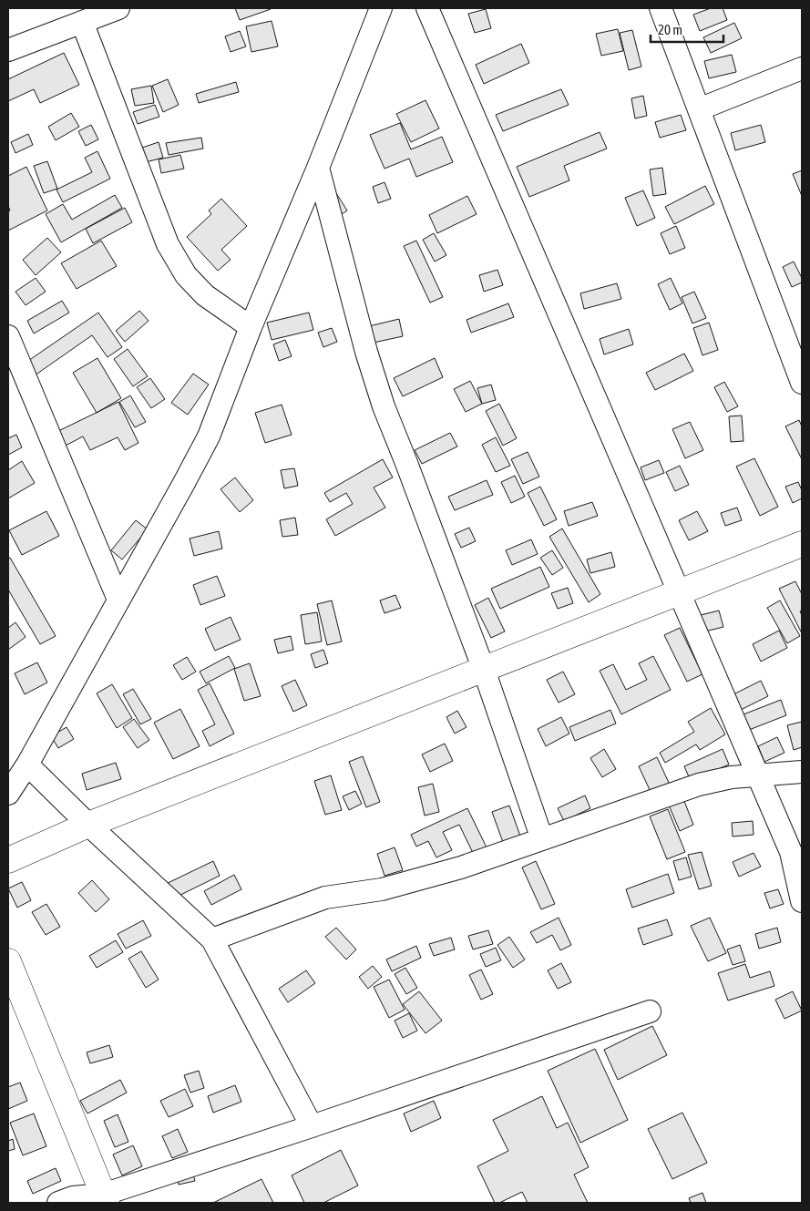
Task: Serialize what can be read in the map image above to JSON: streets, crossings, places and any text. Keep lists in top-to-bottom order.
{
  "scale_bar": "20 m"
}
